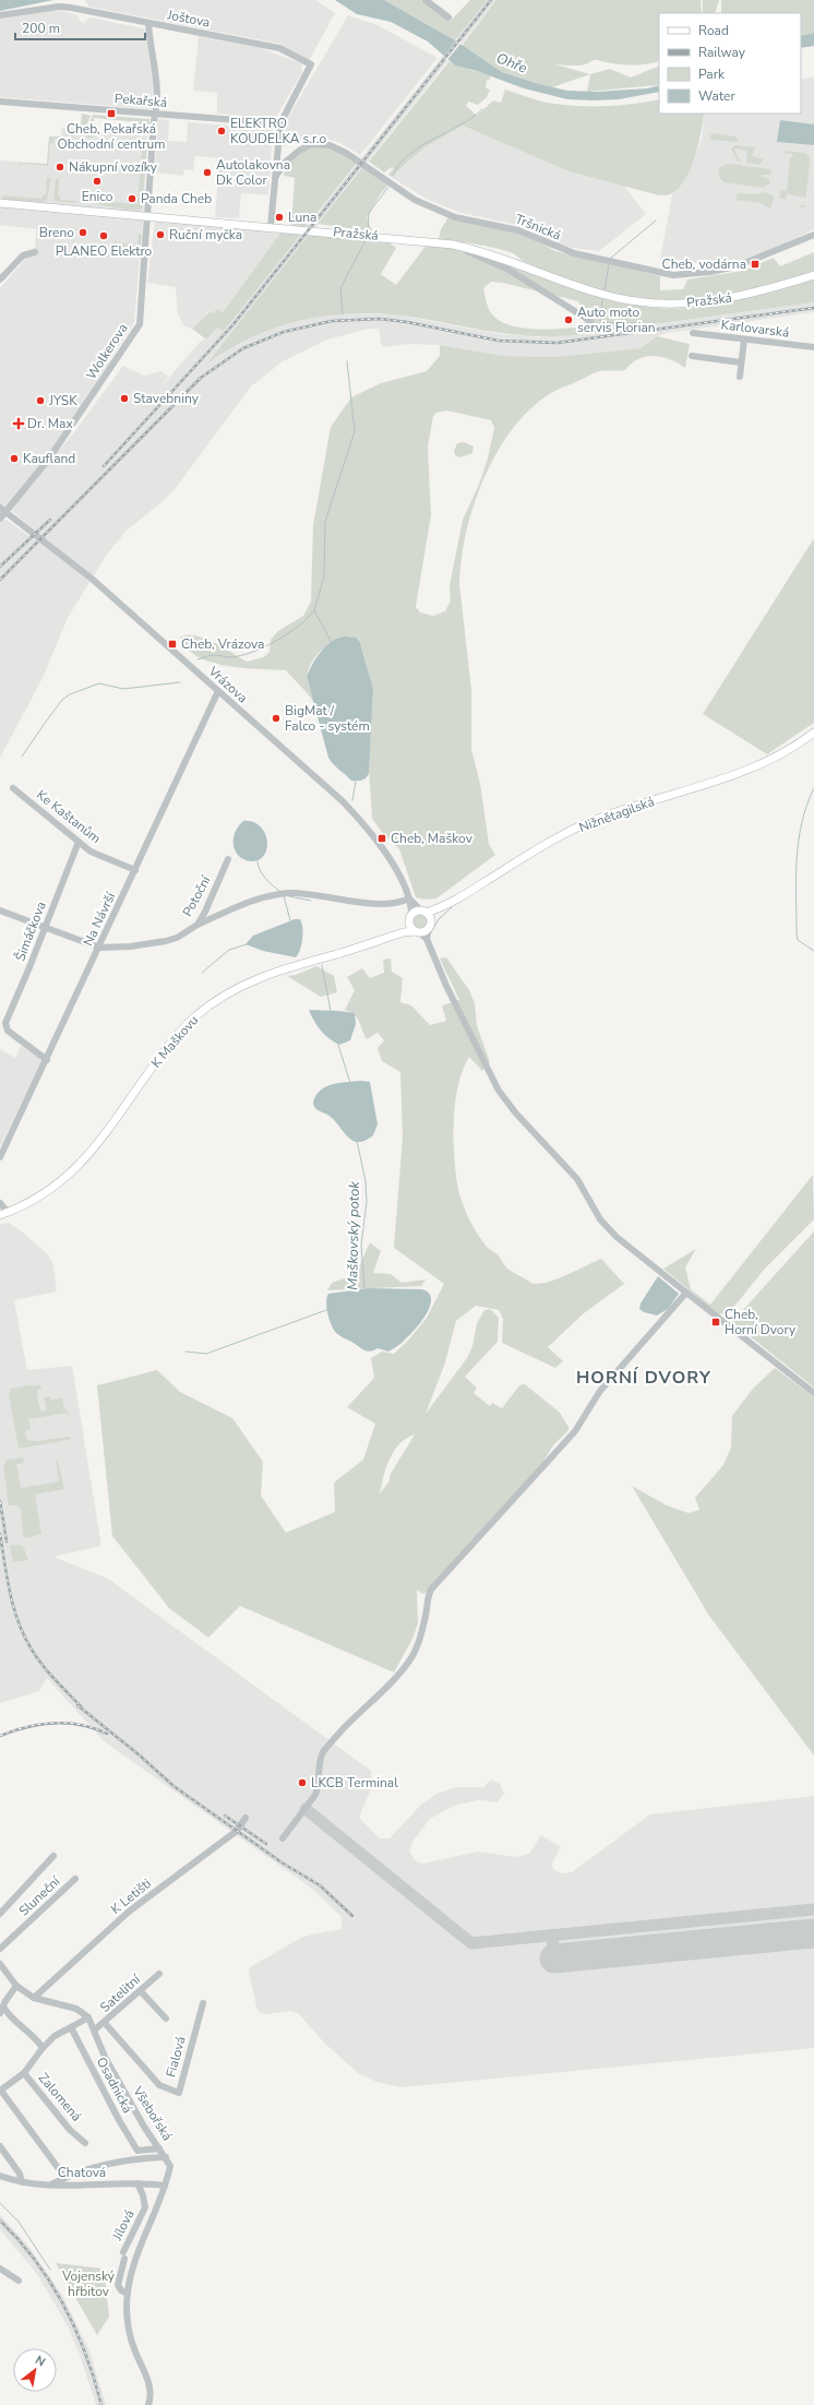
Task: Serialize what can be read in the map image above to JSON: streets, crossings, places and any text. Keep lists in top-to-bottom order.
{
  "streets": {
    "main road": ["Pražská", "Nižnětagilská", "K Maškovu"],
    "street": [
      "Joštova",
      "Pekařská",
      "Tršnická",
      "Karlovarská",
      "Wolkerova",
      "Vrázova",
      "Ke Kaštanům",
      "Potoční",
      "Na Návrší",
      "Šimáčkova",
      "Sluneční",
      "K Letišti",
      "Satelitní",
      "Fialová",
      "Osadnická",
      "Zalomená",
      "Všebořská",
      "Chatová",
      "Jílová"
    ]
  },
  "crossings": [
    ["Joštova", "Pekařská"],
    ["Joštova", "Wolkerova"],
    ["Pekařská", "Wolkerova"],
    ["Pražská", "Wolkerova"],
    ["Wolkerova", "Vrázova"],
    ["Vrázova", "Nižnětagilská"],
    ["Vrázova", "Na Návrší"],
    ["Nižnětagilská", "K Maškovu"],
    ["Ke Kaštanům", "Na Návrší"],
    ["Ke Kaštanům", "Šimáčkova"],
    ["Potoční", "Na Návrší"],
    ["Na Návrší", "Šimáčkova"],
    ["Satelitní", "Fialová"],
    ["Satelitní", "Všebořská"],
    ["Osadnická", "Zalomená"],
    ["Osadnická", "Všebořská"],
    ["Všebořská", "Chatová"],
    ["Všebořská", "Jílová"],
    ["Chatová", "Jílová"]
  ],
  "districts": ["HORNÍ DVORY"],
  "water": ["Ohře", "Maškovský potok"],
  "parks": ["Vojenský hřbitov"],
  "places": {
    "transit": [
      "Cheb, Pekařská Obchodní centrum",
      "Cheb, vodárna",
      "Cheb, Vrázova",
      "Cheb, Maškov",
      "Cheb, Horní Dvory"
    ],
    "other": [
      "ELEKTRO KOUDELKA s.r.o",
      "Nákupní vozíky",
      "Autolakovna Dk Color",
      "Enico",
      "Panda Cheb",
      "Luna",
      "Breno",
      "Ruční myčka",
      "PLANEO Elektro",
      "Auto moto servis Florian",
      "Stavebniny",
      "JYSK",
      "Kaufland",
      "BigMat / Falco - systém",
      "LKCB Terminal"
    ],
    "health": ["Dr. Max"]
  },
  "legend": [
    "Road",
    "Railway",
    "Park",
    "Water"
  ],
  "scale_bar": "200 m",
  "north": "top right"
}
